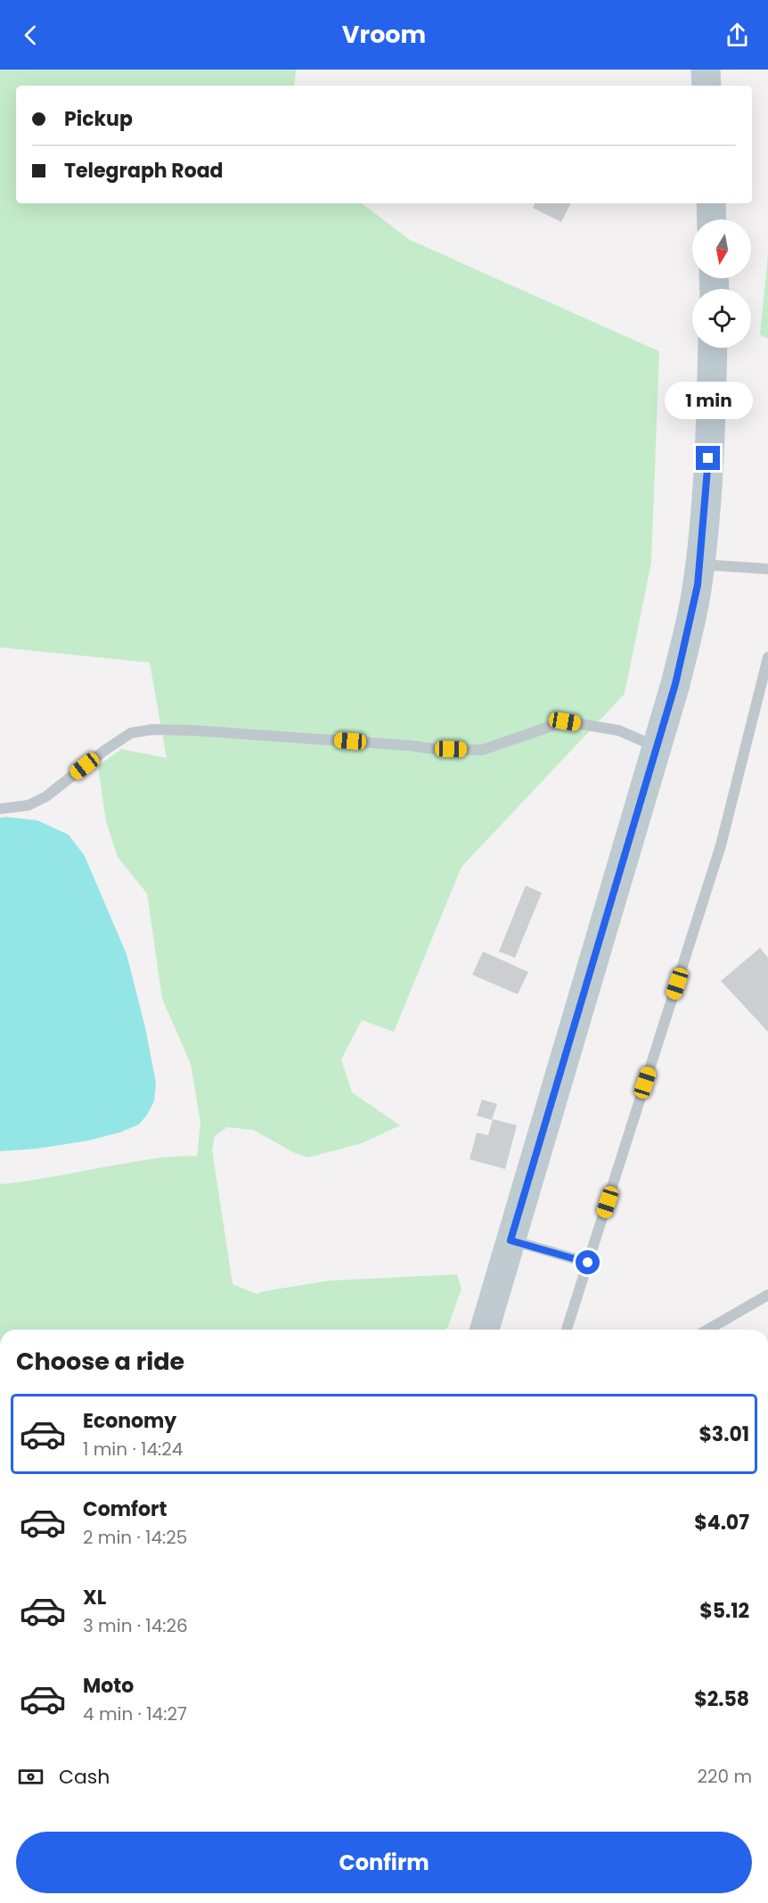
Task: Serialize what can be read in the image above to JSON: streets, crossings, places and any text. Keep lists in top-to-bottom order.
{
  "north": "bottom",
  "page": {
    "header": "Vroom",
    "banner": ["Pickup", "Telegraph Road"],
    "bubble": "1 min",
    "heading": "Choose a ride",
    "list": [
      {
        "name": "Economy",
        "note": "1 min · 14:24",
        "value": "$3.01"
      },
      {
        "name": "Comfort",
        "note": "2 min · 14:25",
        "value": "$4.07"
      },
      {
        "name": "XL",
        "note": "3 min · 14:26",
        "value": "$5.12"
      },
      {
        "name": "Moto",
        "note": "4 min · 14:27",
        "value": "$2.58"
      }
    ],
    "pay": ["Cash", "220 m"],
    "buttons": "Confirm"
  }
}
